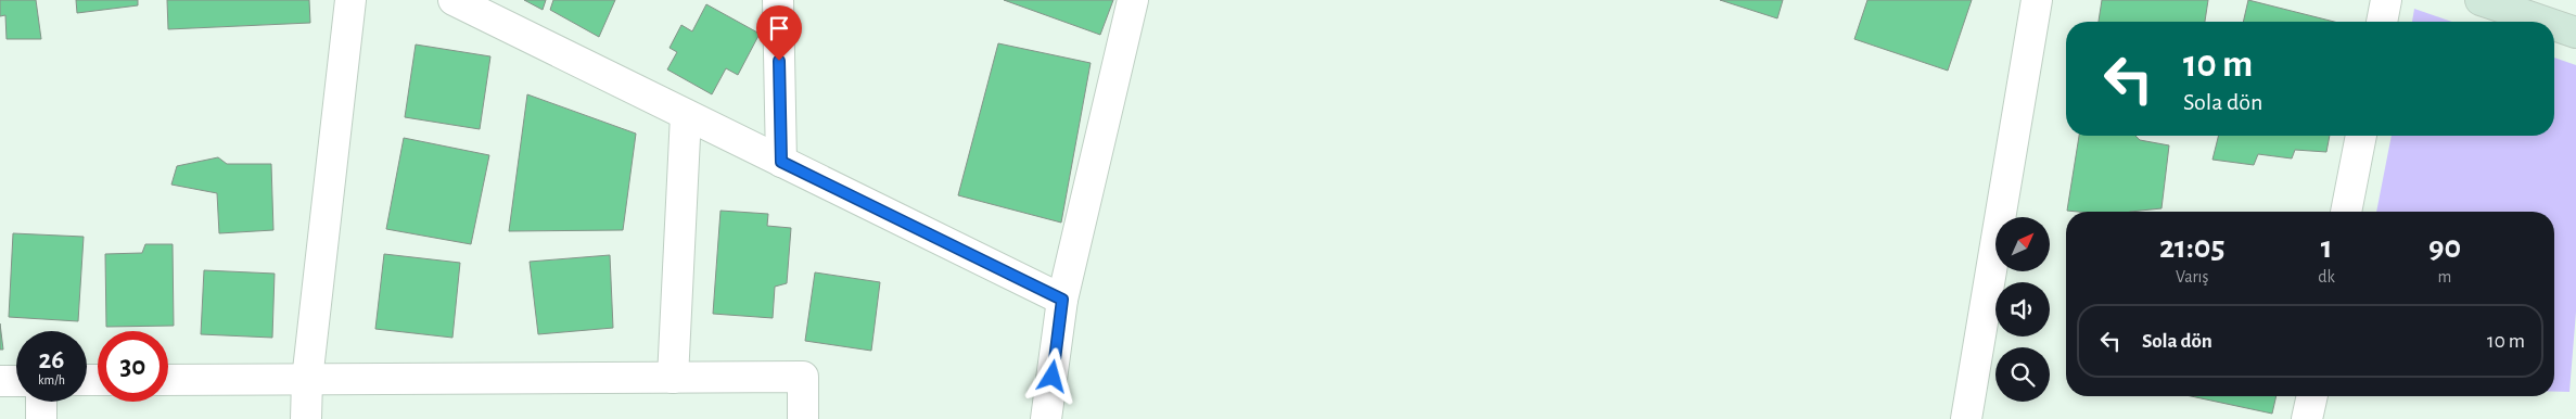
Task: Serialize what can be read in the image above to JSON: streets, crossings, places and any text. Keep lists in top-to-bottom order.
{
  "north": "top right",
  "page": {
    "turn": ["10 m", "Sola dön"],
    "eta": [
      "21:05",
      "Varış",
      "1",
      "dk",
      "90",
      "m"
    ],
    "list": [
      {
        "name": "Sola dön",
        "value": "10 m"
      }
    ],
    "speed": "26 km/h",
    "limit": "30"
  }
}
